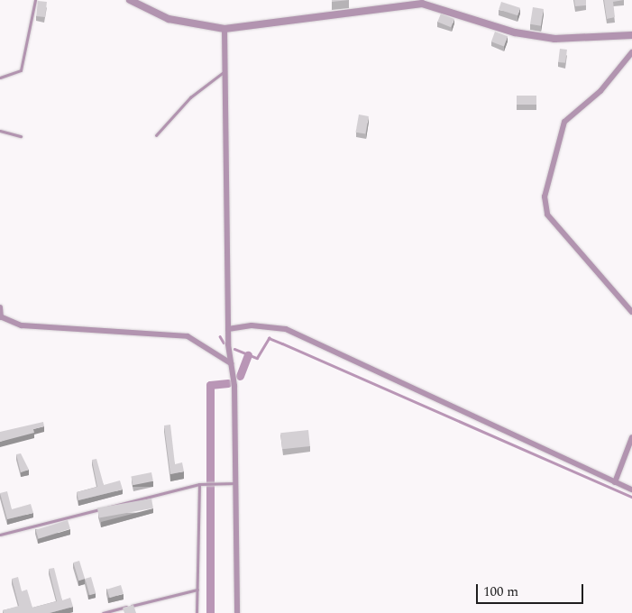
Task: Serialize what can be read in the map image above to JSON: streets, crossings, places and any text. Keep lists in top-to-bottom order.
{
  "scale_bar": "100 m"
}
